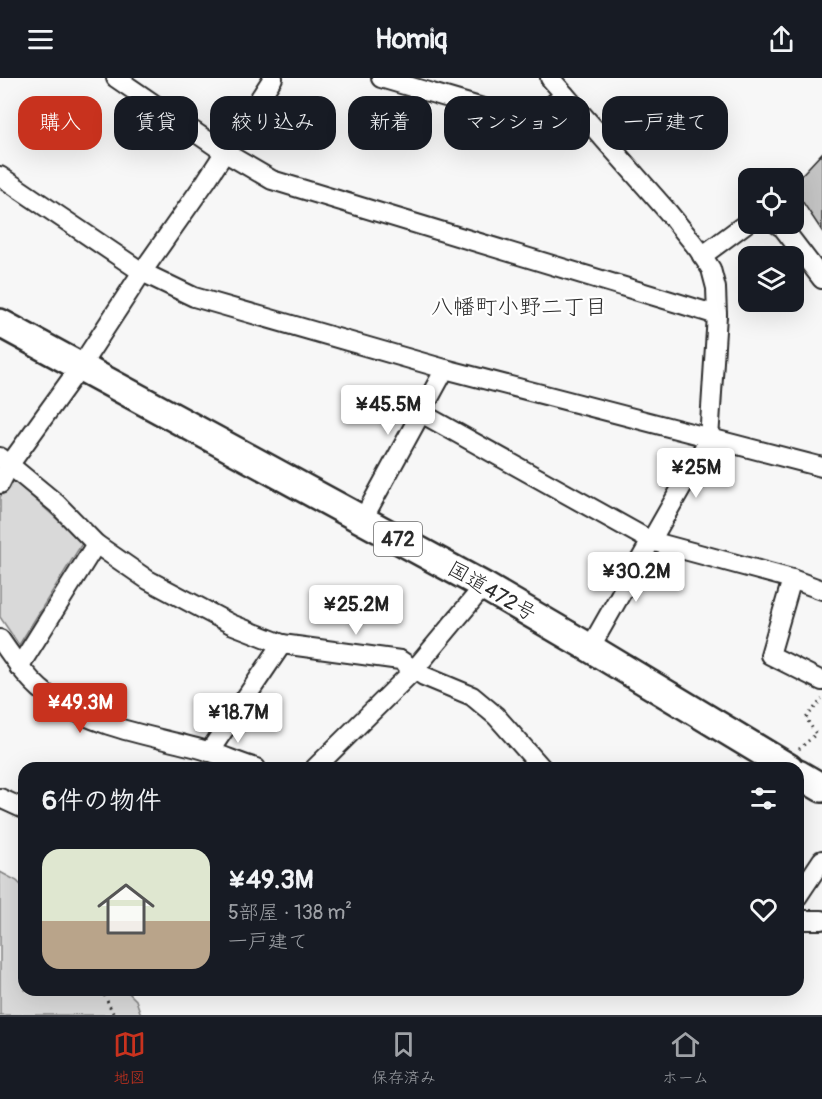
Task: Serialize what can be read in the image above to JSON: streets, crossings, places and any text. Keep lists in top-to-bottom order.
{
  "streets": {
    "highway": ["472", "国道472号"]
  },
  "districts": ["八幡町小野二丁目"],
  "page": {
    "header": "Homiq",
    "chip": [
      "購入",
      "賃貸",
      "絞り込み",
      "新着",
      "マンション",
      "一戸建て"
    ],
    "price": [
      "¥45.5M",
      "¥25M",
      "¥30.2M",
      "¥25.2M",
      "¥49.3M",
      "¥18.7M"
    ],
    "heading": "6件の物件",
    "list": [
      {
        "name": "¥49.3M",
        "note": "5部屋 · 138 m² · 一戸建て"
      }
    ],
    "tabs": ["地図", "保存済み", "ホーム"]
  }
}
